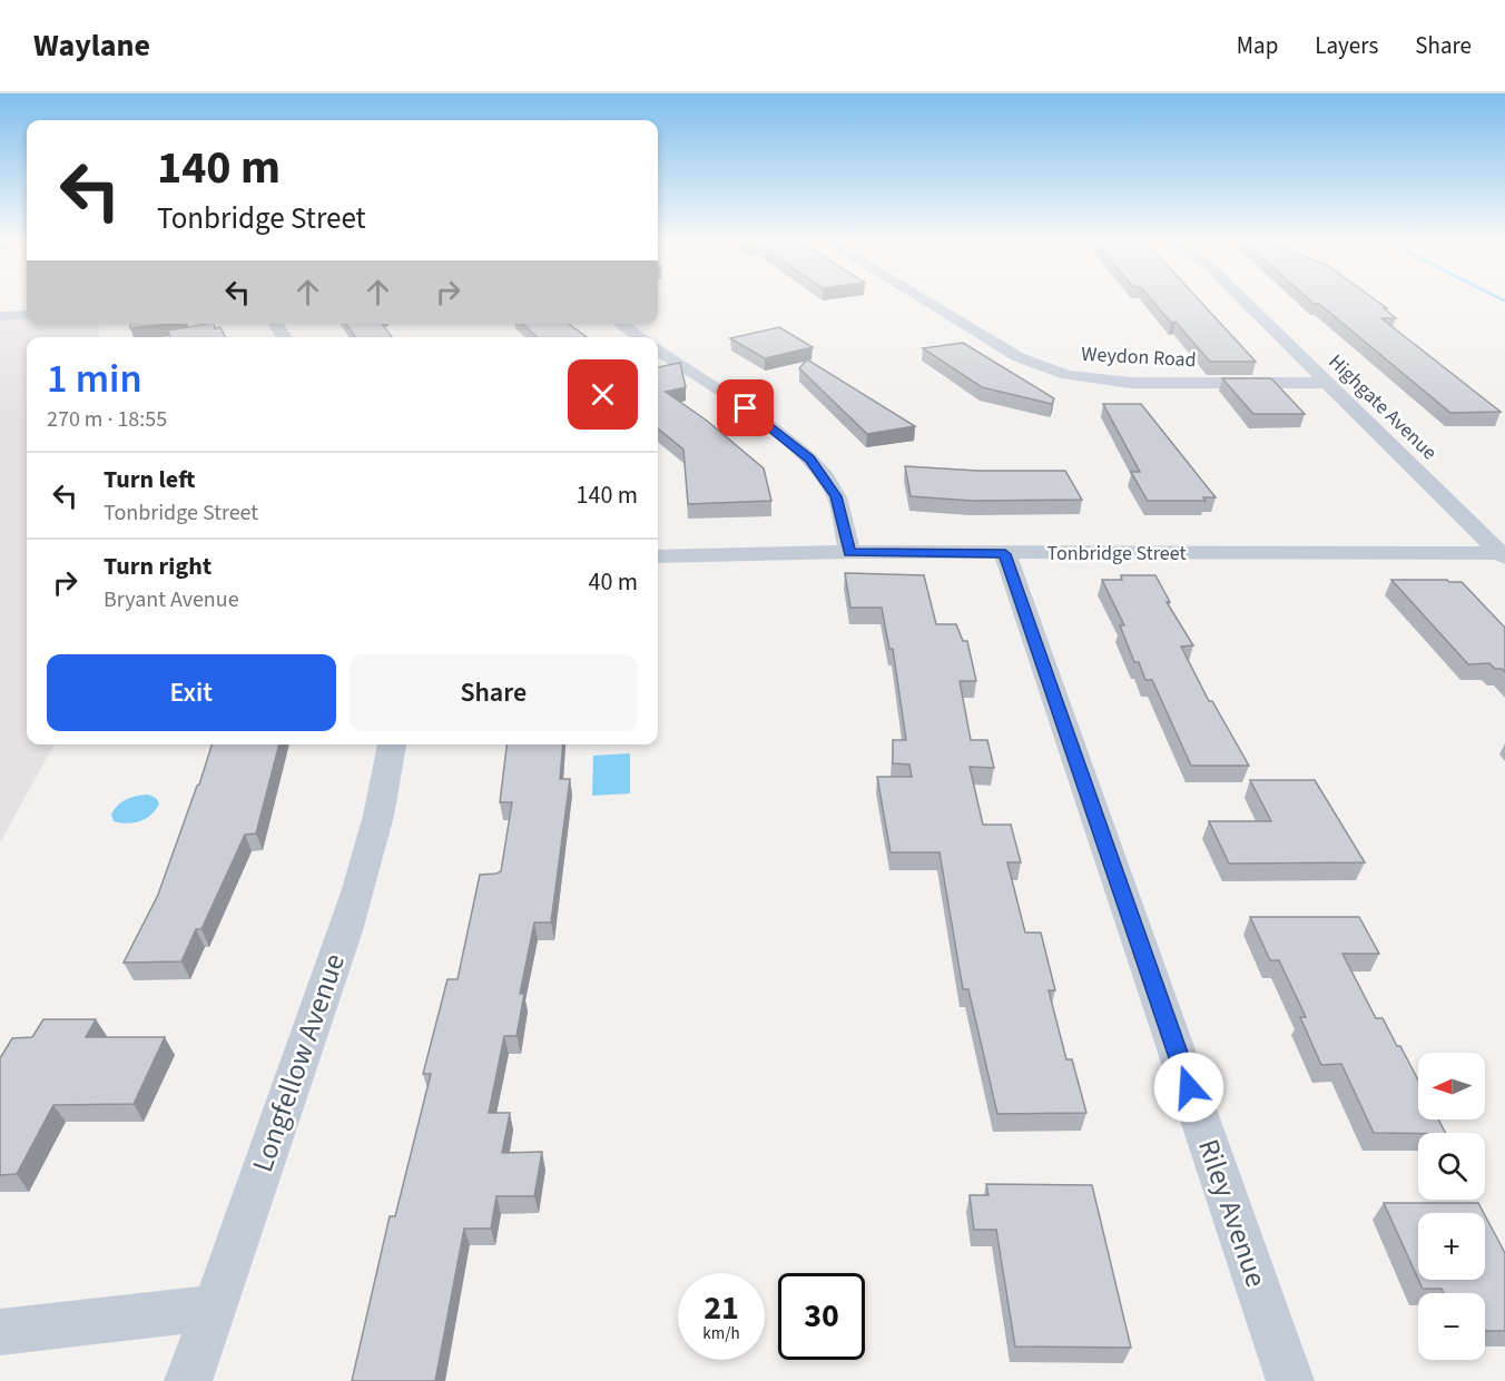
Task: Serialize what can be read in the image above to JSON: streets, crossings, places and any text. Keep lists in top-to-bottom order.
{
  "streets": {
    "street": [
      "Weydon Road",
      "Highgate Avenue",
      "Tonbridge Street",
      "Longfellow Avenue",
      "Riley Avenue"
    ]
  },
  "crossings": [
    ["Weydon Road", "Highgate Avenue"],
    ["Highgate Avenue", "Tonbridge Street"],
    ["Tonbridge Street", "Riley Avenue"]
  ],
  "north": "left",
  "page": {
    "header": "Waylane",
    "nav": ["Map", "Layers", "Share"],
    "turn": ["140 m", "Tonbridge Street"],
    "heading": ["1 min", "270 m · 18:55"],
    "list": [
      {
        "name": "Turn left",
        "note": "Tonbridge Street",
        "value": "140 m"
      },
      {
        "name": "Turn right",
        "note": "Bryant Avenue",
        "value": "40 m"
      }
    ],
    "buttons": ["Exit", "Share"],
    "map_buttons": ["+", "−"],
    "speed": "21 km/h",
    "limit": "30"
  }
}
